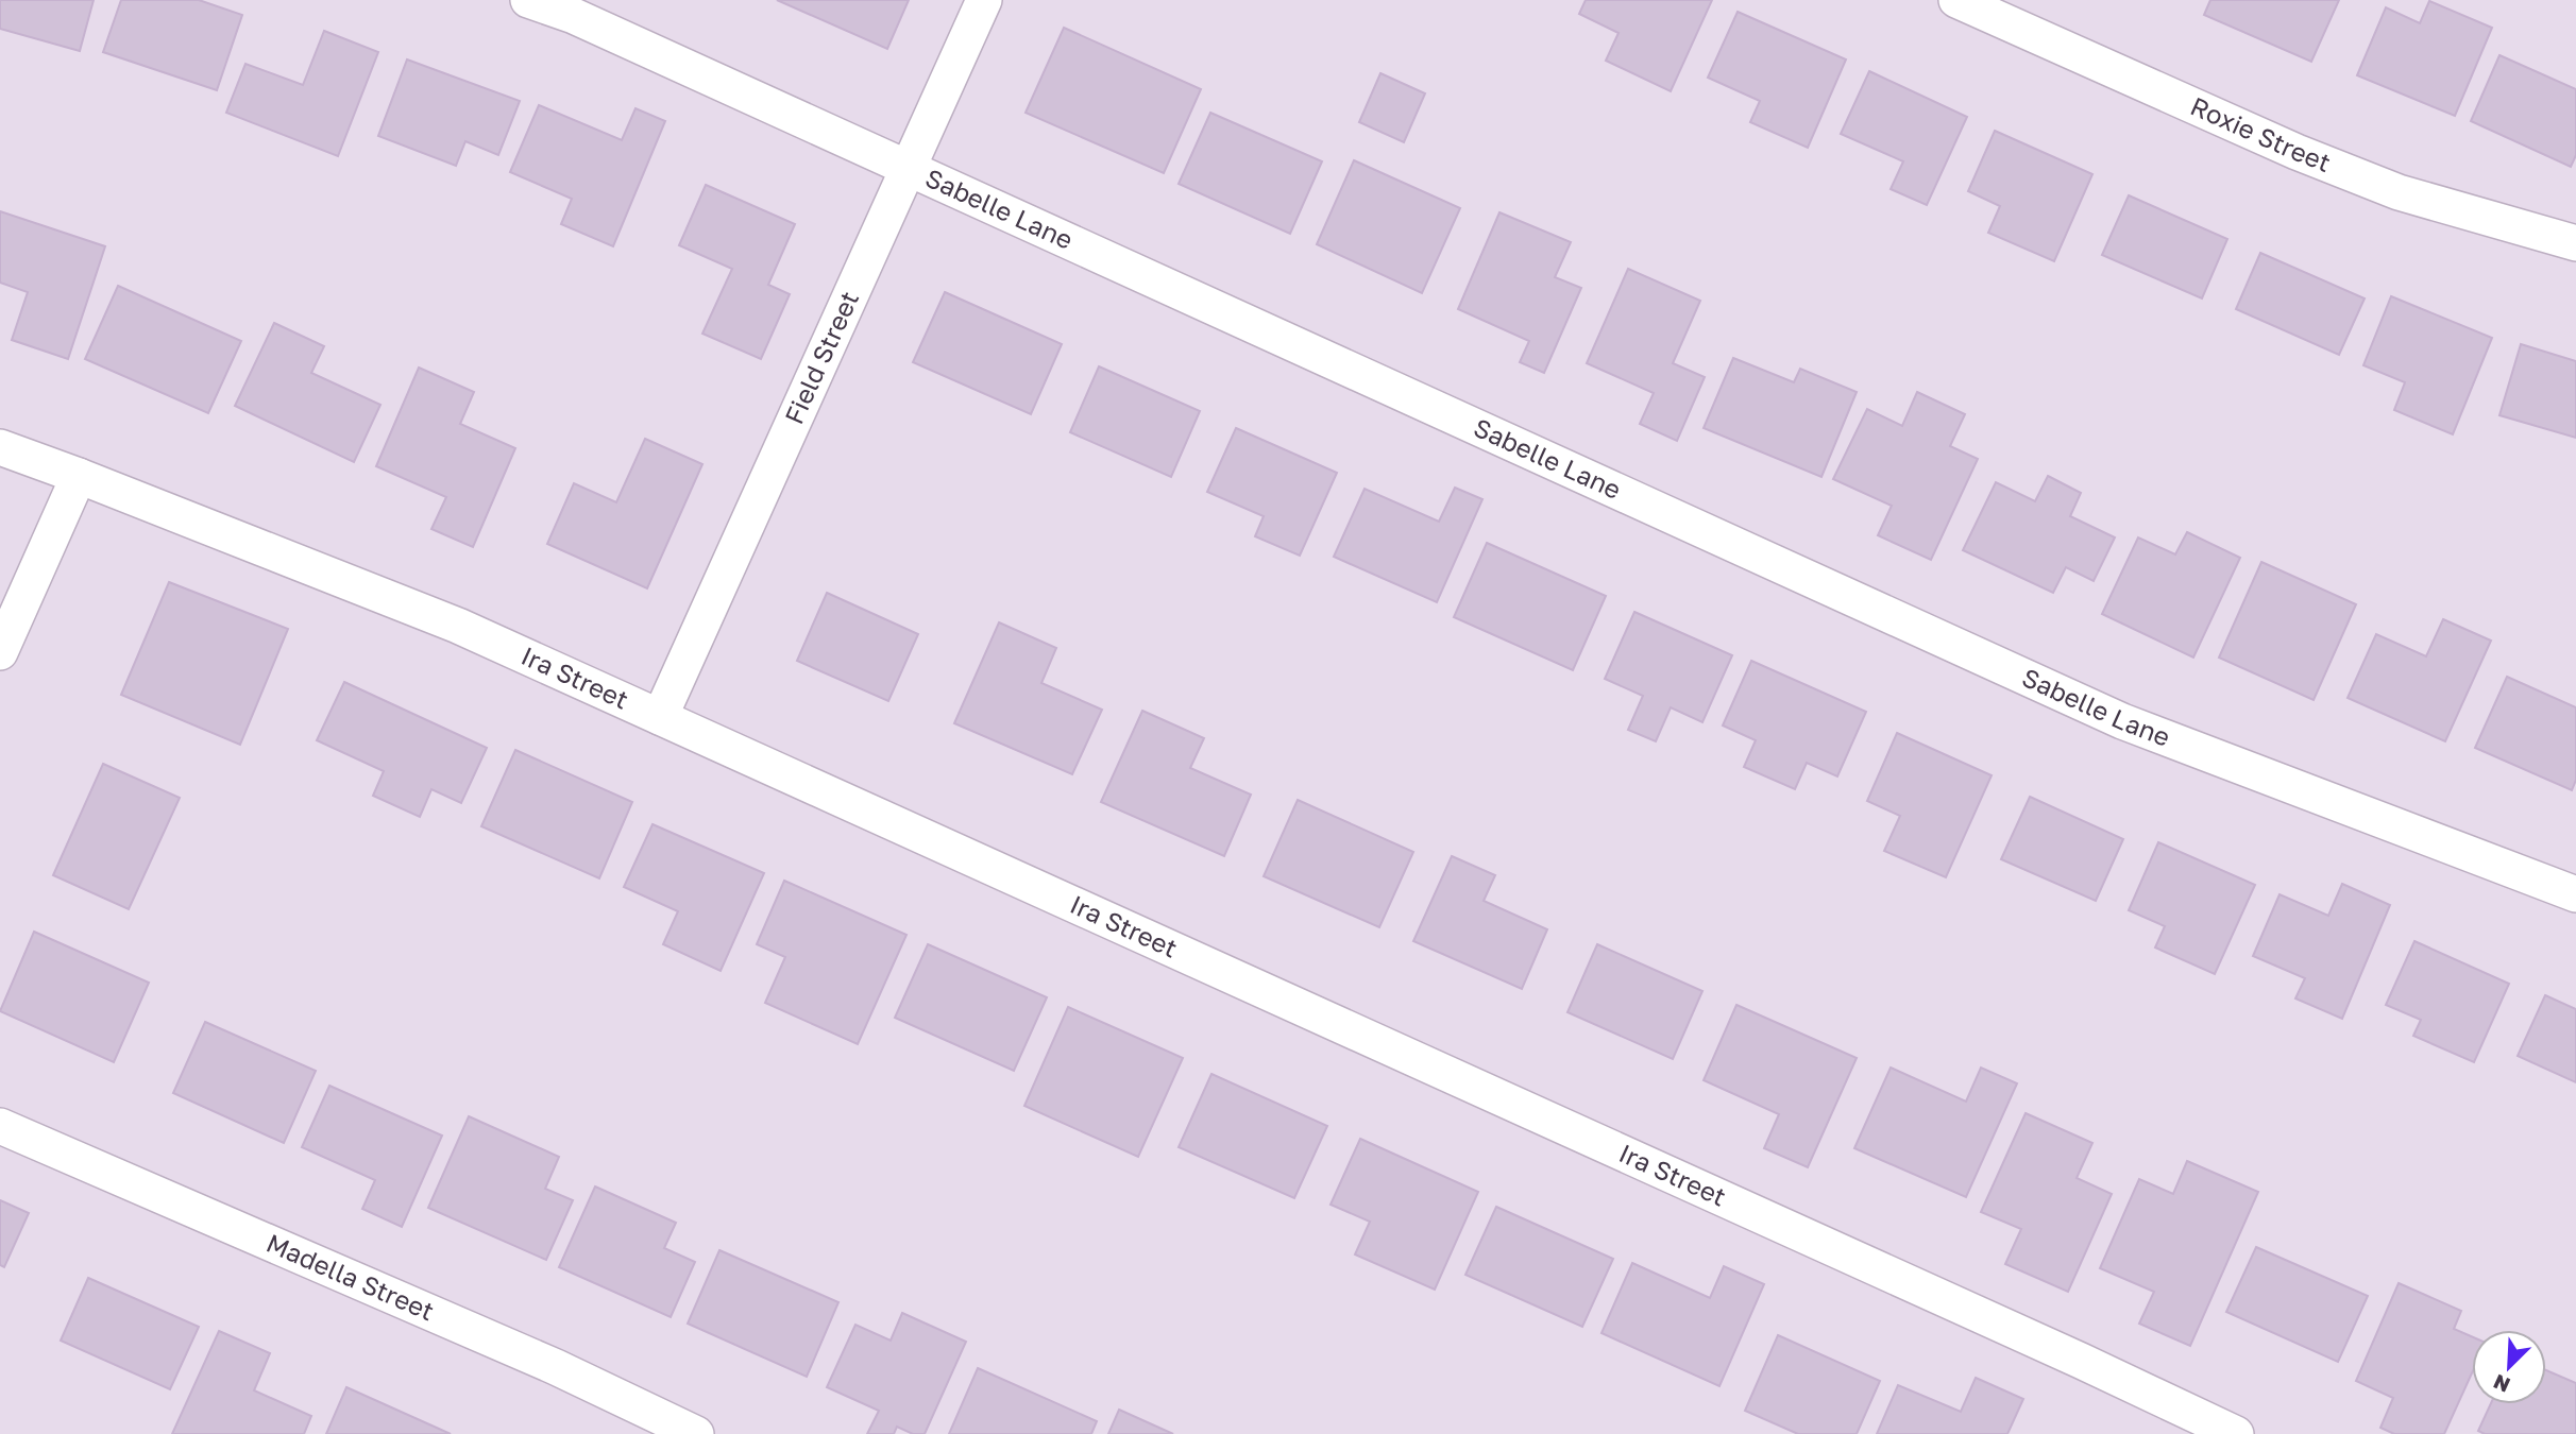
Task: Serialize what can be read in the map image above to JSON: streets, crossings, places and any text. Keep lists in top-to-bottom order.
{
  "streets": {
    "street": [
      "Roxie Street",
      "Sabelle Lane",
      "Field Street",
      "Ira Street",
      "Madella Street"
    ]
  },
  "crossings": [
    ["Sabelle Lane", "Field Street"],
    ["Field Street", "Ira Street"]
  ],
  "north": "bottom left"
}
